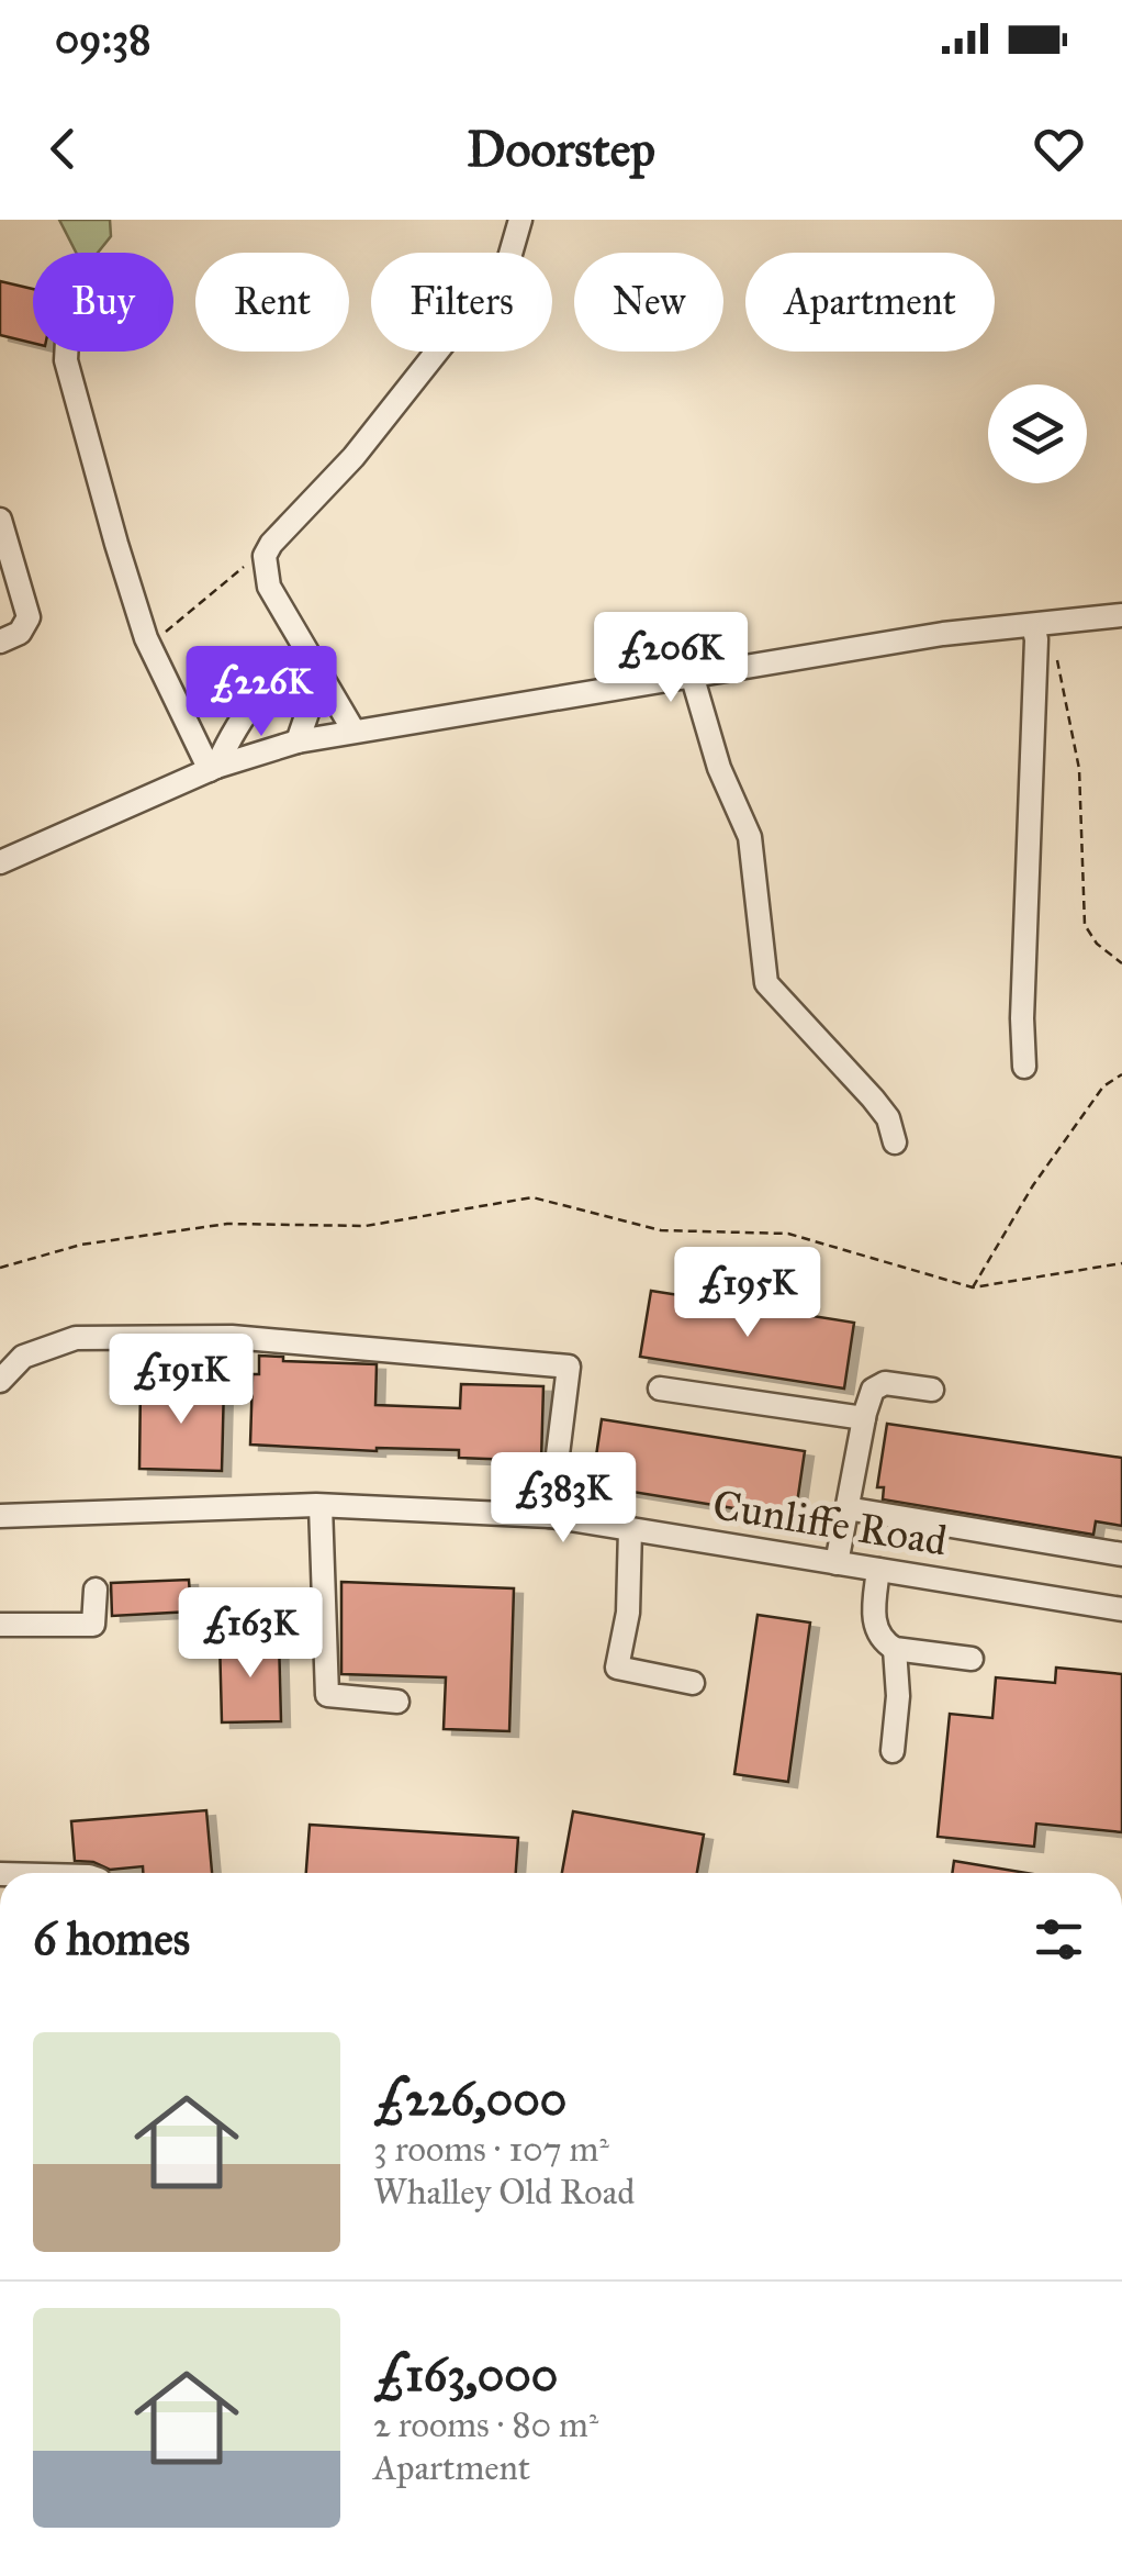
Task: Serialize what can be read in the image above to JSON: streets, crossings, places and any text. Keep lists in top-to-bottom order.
{
  "streets": {
    "street": ["Cunliffe Road"]
  },
  "page": {
    "status": "09:38",
    "header": "Doorstep",
    "chip": [
      "Buy",
      "Rent",
      "Filters",
      "New",
      "Apartment"
    ],
    "price": [
      "£206K",
      "£226K",
      "£195K",
      "£191K",
      "£383K",
      "£163K"
    ],
    "heading": "6 homes",
    "list": [
      {
        "name": "£226,000",
        "note": "3 rooms · 107 m² · Whalley Old Road"
      },
      {
        "name": "£163,000",
        "note": "2 rooms · 80 m² · Apartment"
      }
    ]
  }
}
